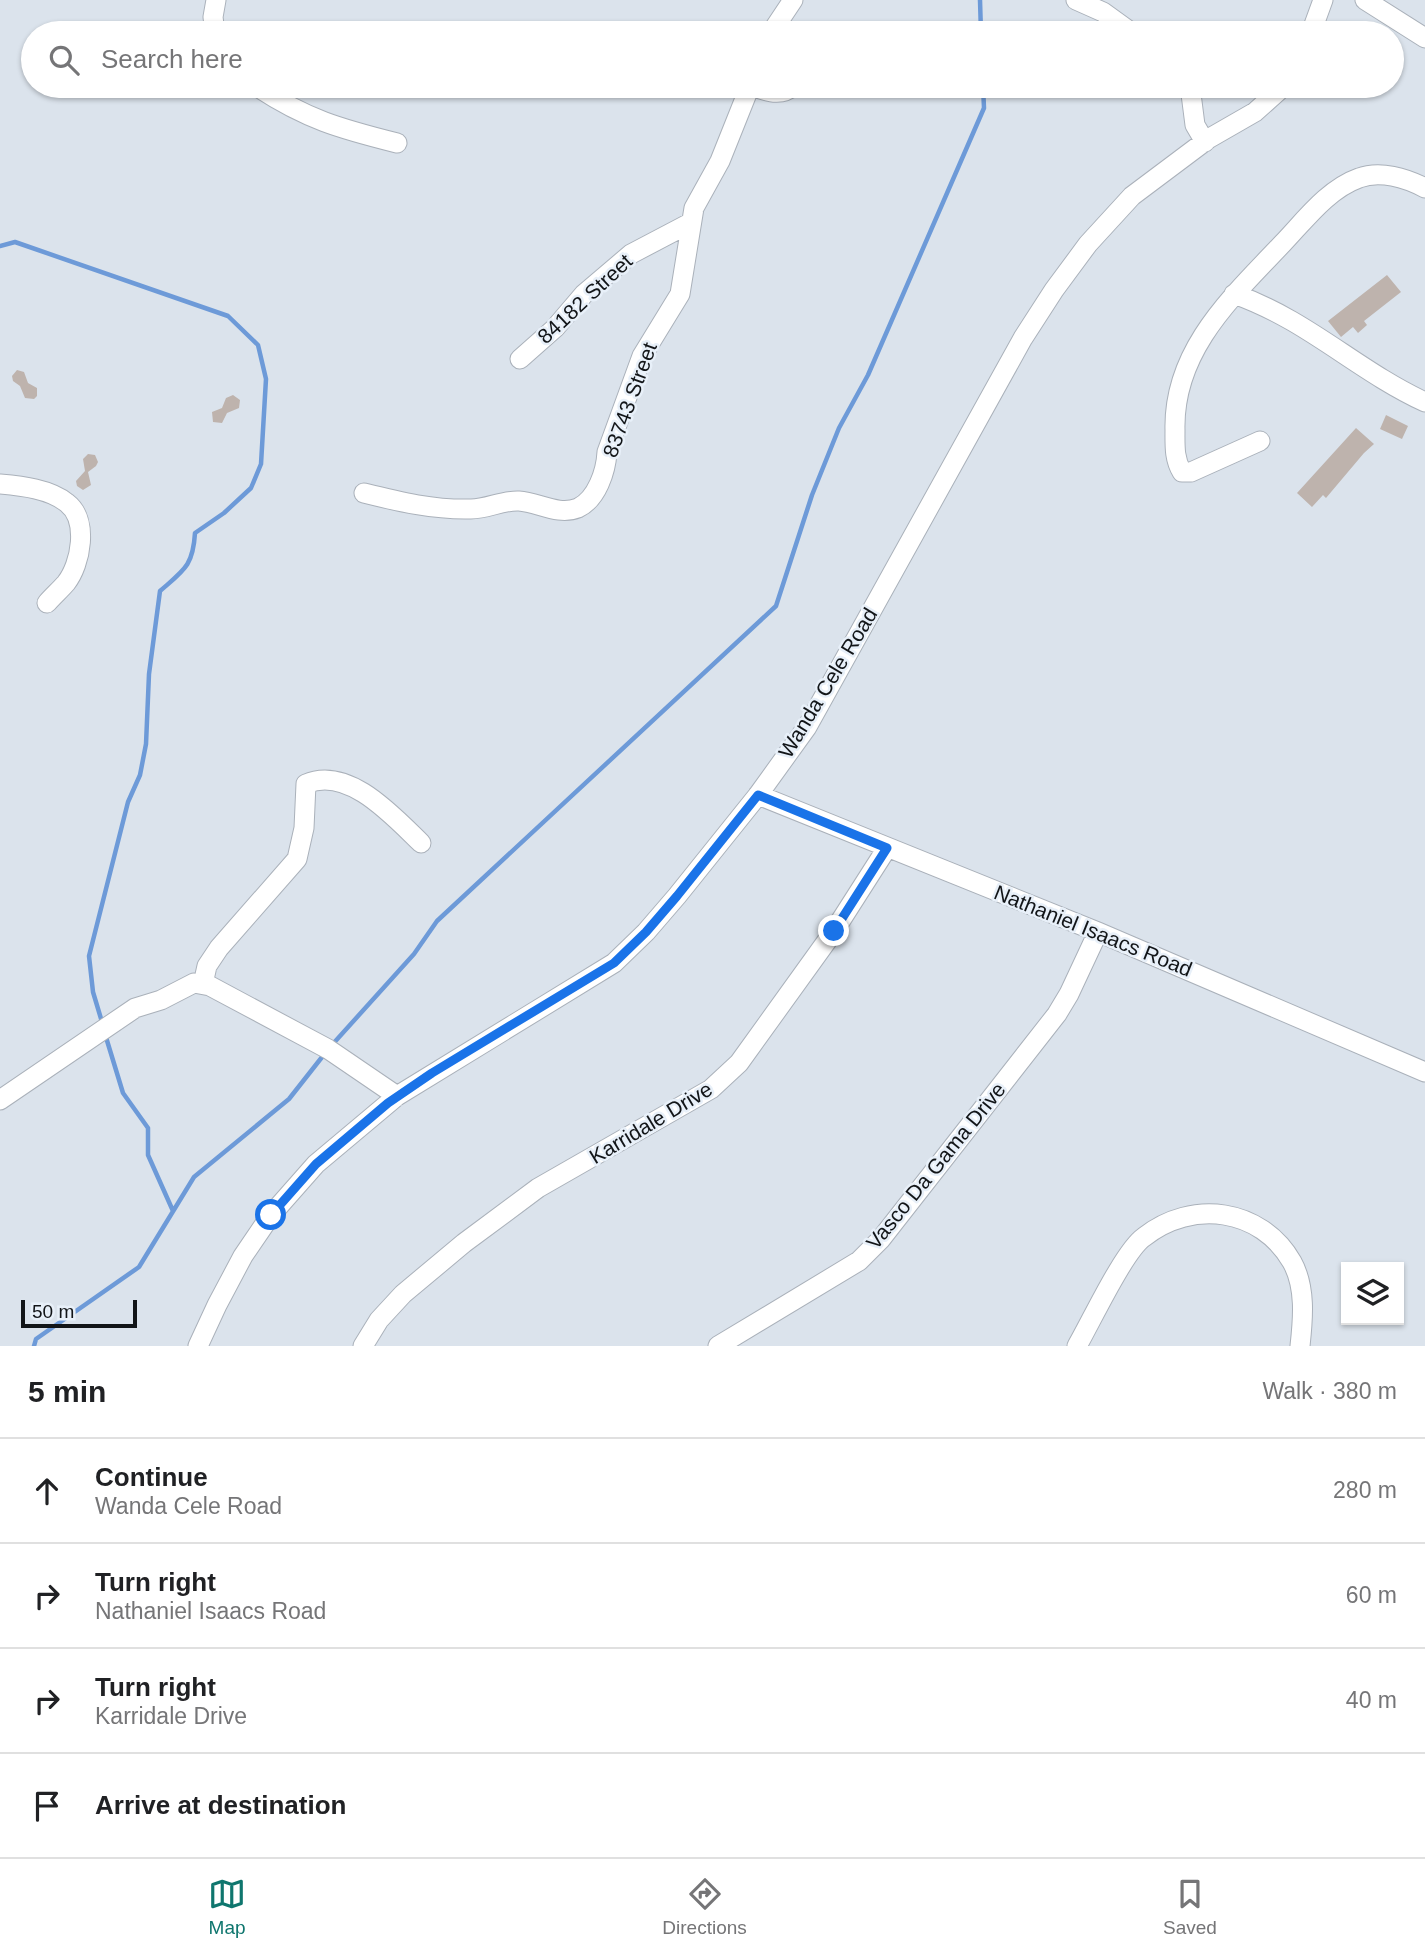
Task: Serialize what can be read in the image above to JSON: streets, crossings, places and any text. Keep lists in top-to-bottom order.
{
  "streets": {
    "street": [
      "84182 Street",
      "83743 Street",
      "Wanda Cele Road",
      "Nathaniel Isaacs Road",
      "Karridale Drive",
      "Vasco Da Gama Drive"
    ]
  },
  "crossings": [
    ["84182 Street", "83743 Street"],
    ["Wanda Cele Road", "Nathaniel Isaacs Road"],
    ["Nathaniel Isaacs Road", "Karridale Drive"],
    ["Nathaniel Isaacs Road", "Vasco Da Gama Drive"]
  ],
  "scale_bar": "50 m",
  "page": {
    "search": "Search here",
    "scale": "50 m",
    "heading": ["5 min", "Walk · 380 m"],
    "list": [
      ["Continue", "Wanda Cele Road", "280 m"],
      ["Turn right", "Nathaniel Isaacs Road", "60 m"],
      ["Turn right", "Karridale Drive", "40 m"],
      "Arrive at destination"
    ],
    "nav": ["Map", "Directions", "Saved"]
  }
}
